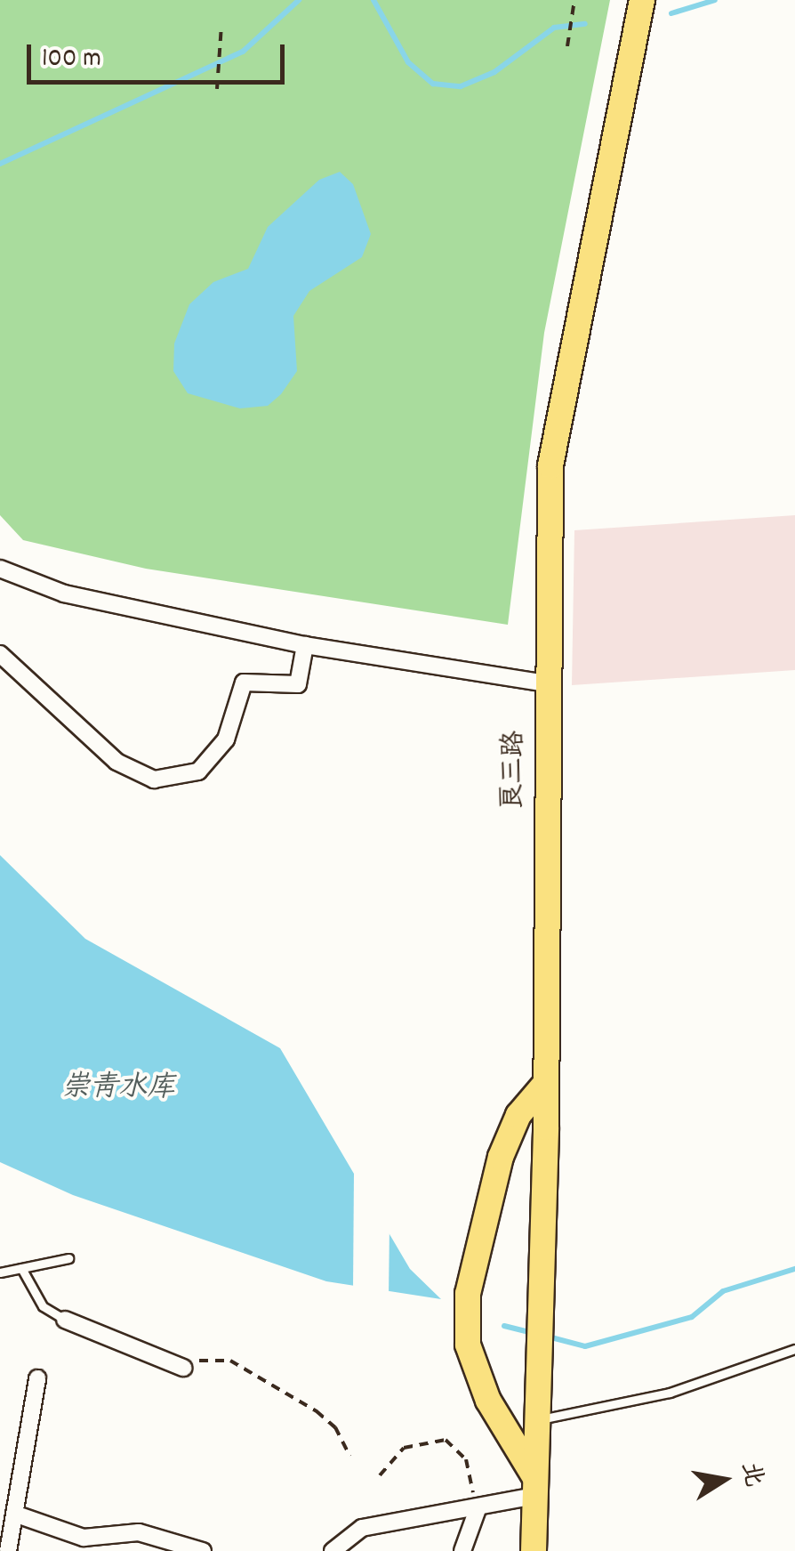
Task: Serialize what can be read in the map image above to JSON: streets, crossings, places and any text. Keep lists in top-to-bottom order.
{
  "streets": {
    "main road": ["良三路"]
  },
  "water": ["崇青水库"],
  "scale_bar": "100 m",
  "north": "right"
}
